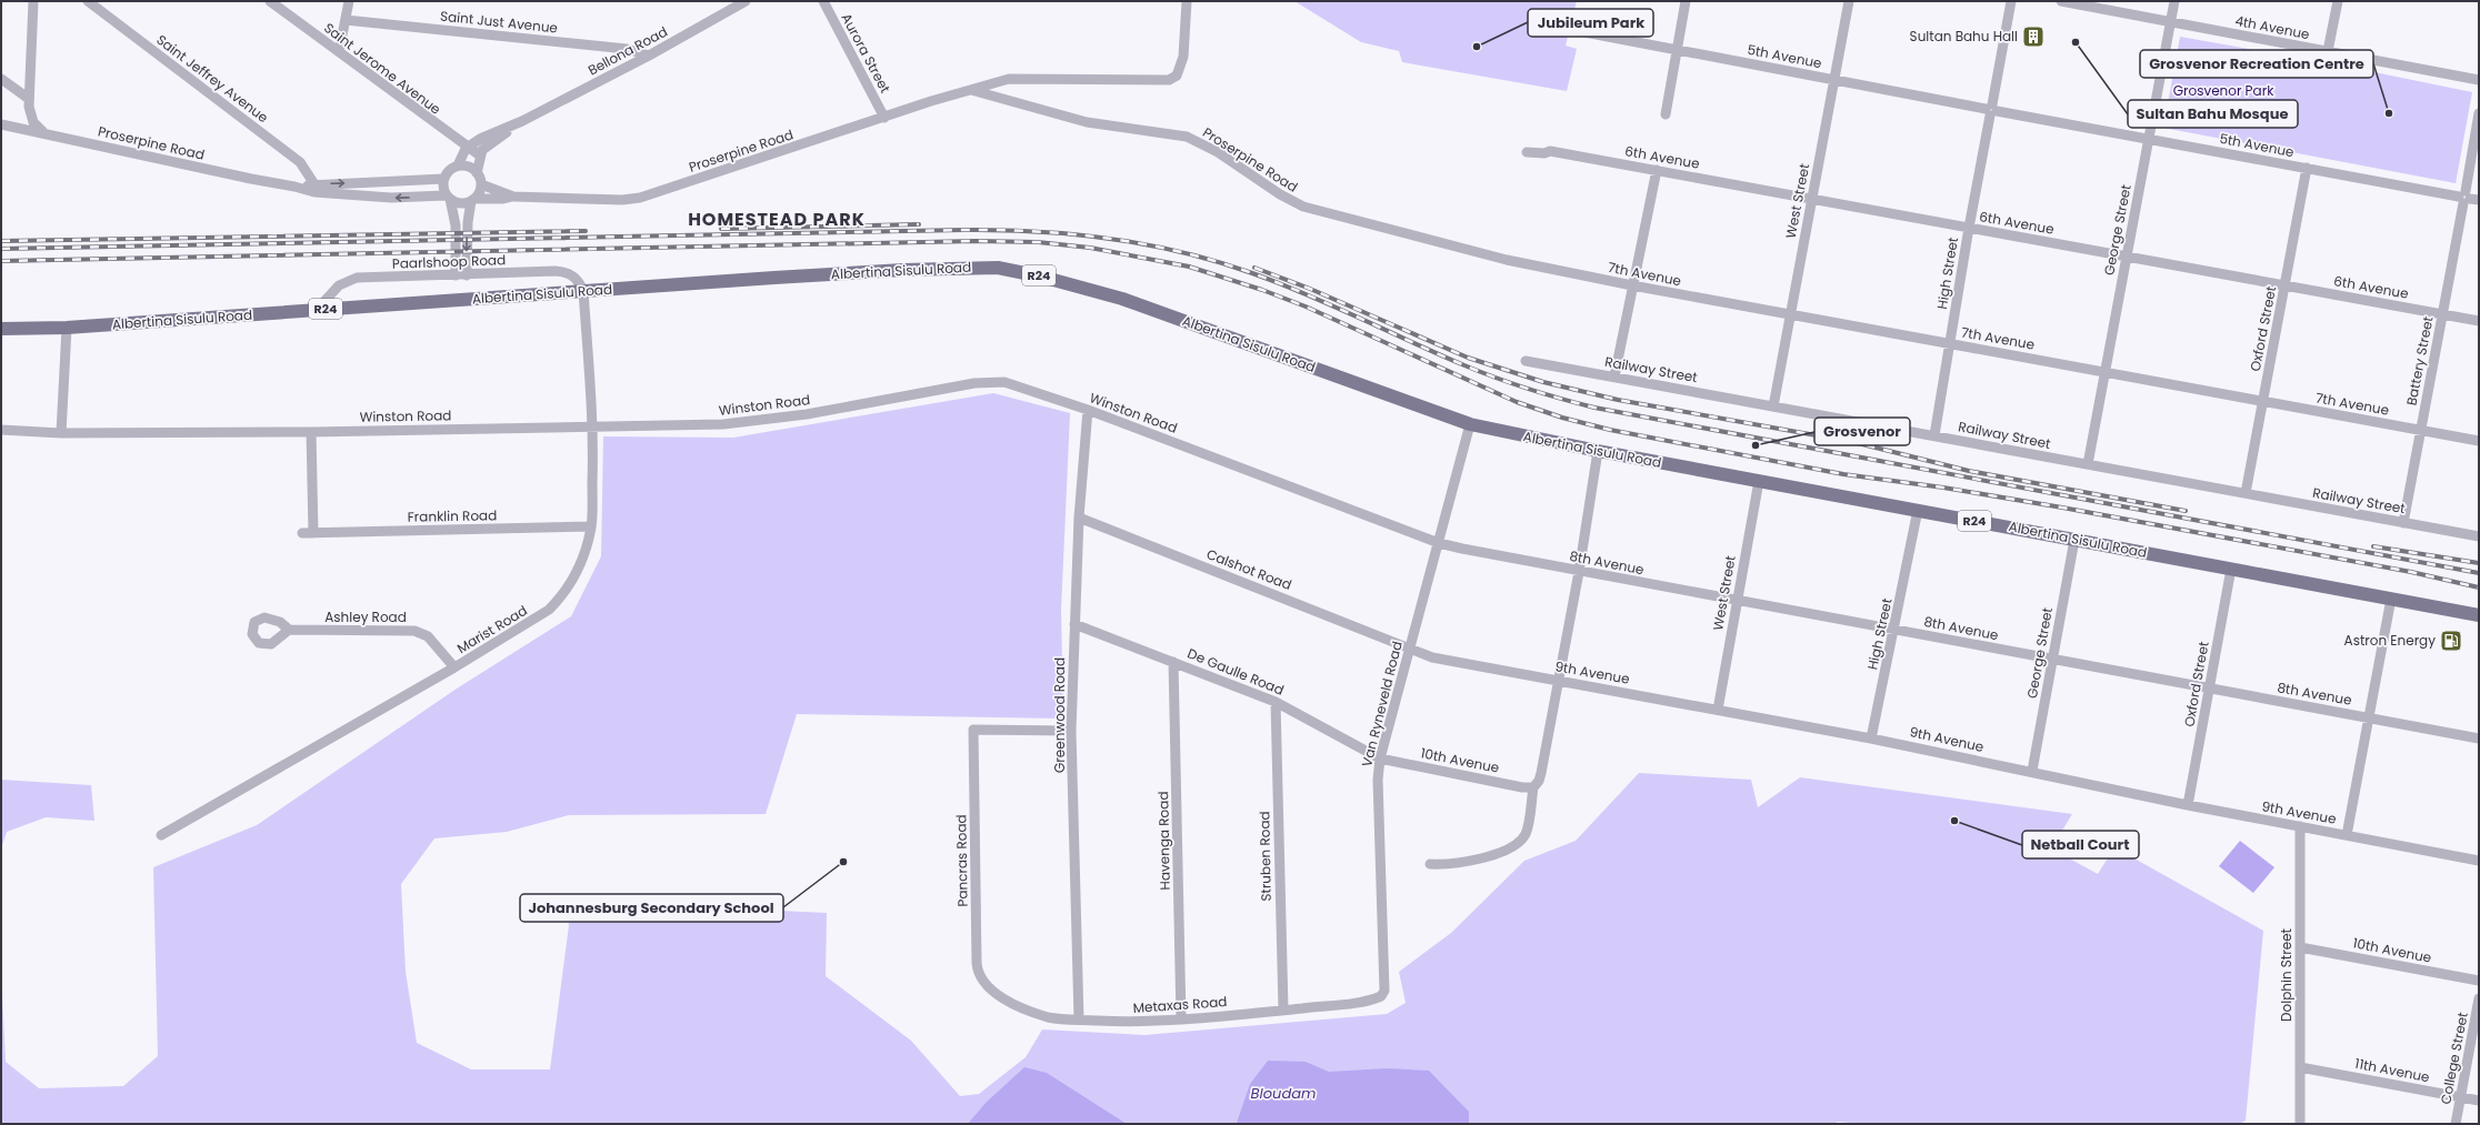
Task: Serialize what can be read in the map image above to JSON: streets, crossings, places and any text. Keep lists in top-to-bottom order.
{
  "streets": {
    "main road": ["Albertina Sisulu Road", "R24"],
    "street": [
      "Saint Just Avenue",
      "4th Avenue",
      "Bellona Road",
      "Aurora Street",
      "5th Avenue",
      "Saint Jerome Avenue",
      "Saint Jeffrey Avenue",
      "Proserpine Road",
      "6th Avenue",
      "West Street",
      "George Street",
      "Paarlshoop Road",
      "High Street",
      "7th Avenue",
      "Oxford Street",
      "Battery Street",
      "Railway Street",
      "Winston Road",
      "Franklin Road",
      "8th Avenue",
      "Calshot Road",
      "Ashley Road",
      "Marist Road",
      "De Gaulle Road",
      "9th Avenue",
      "Van Ryneveld Road",
      "Greenwood Road",
      "10th Avenue",
      "Havenga Road",
      "Struben Road",
      "Pancras Road",
      "Dolphin Street",
      "Metaxas Road",
      "College Street",
      "11th Avenue"
    ]
  },
  "crossings": [
    ["Saint Just Avenue", "Bellona Road"],
    ["4th Avenue", "George Street"],
    ["Bellona Road", "Saint Jerome Avenue"],
    ["Aurora Street", "Proserpine Road"],
    ["5th Avenue", "West Street"],
    ["5th Avenue", "George Street"],
    ["5th Avenue", "High Street"],
    ["5th Avenue", "Oxford Street"],
    ["5th Avenue", "Battery Street"],
    ["Saint Jeffrey Avenue", "Proserpine Road"],
    ["Proserpine Road", "7th Avenue"],
    ["6th Avenue", "West Street"],
    ["6th Avenue", "George Street"],
    ["6th Avenue", "High Street"],
    ["6th Avenue", "Oxford Street"],
    ["6th Avenue", "Battery Street"],
    ["West Street", "Albertina Sisulu Road"],
    ["West Street", "7th Avenue"],
    ["West Street", "Railway Street"],
    ["West Street", "8th Avenue"],
    ["West Street", "9th Avenue"],
    ["George Street", "Albertina Sisulu Road"],
    ["George Street", "7th Avenue"],
    ["George Street", "Railway Street"],
    ["George Street", "8th Avenue"],
    ["George Street", "9th Avenue"],
    ["Paarlshoop Road", "Albertina Sisulu Road"],
    ["Paarlshoop Road", "Marist Road"],
    ["Albertina Sisulu Road", "High Street"],
    ["Albertina Sisulu Road", "Oxford Street"],
    ["Albertina Sisulu Road", "Marist Road"],
    ["Albertina Sisulu Road", "Van Ryneveld Road"],
    ["High Street", "7th Avenue"],
    ["High Street", "Railway Street"],
    ["High Street", "8th Avenue"],
    ["High Street", "9th Avenue"],
    ["7th Avenue", "Oxford Street"],
    ["7th Avenue", "Battery Street"],
    ["Oxford Street", "Railway Street"],
    ["Oxford Street", "8th Avenue"],
    ["Oxford Street", "9th Avenue"],
    ["Battery Street", "Railway Street"],
    ["Winston Road", "8th Avenue"],
    ["Winston Road", "Marist Road"],
    ["Winston Road", "Van Ryneveld Road"],
    ["Winston Road", "Greenwood Road"],
    ["Franklin Road", "Marist Road"],
    ["8th Avenue", "Van Ryneveld Road"],
    ["Calshot Road", "9th Avenue"],
    ["Calshot Road", "Van Ryneveld Road"],
    ["Calshot Road", "Greenwood Road"],
    ["Ashley Road", "Marist Road"],
    ["De Gaulle Road", "Van Ryneveld Road"],
    ["De Gaulle Road", "Greenwood Road"],
    ["De Gaulle Road", "10th Avenue"],
    ["De Gaulle Road", "Havenga Road"],
    ["De Gaulle Road", "Struben Road"],
    ["9th Avenue", "Van Ryneveld Road"],
    ["9th Avenue", "Dolphin Street"],
    ["Van Ryneveld Road", "10th Avenue"],
    ["Van Ryneveld Road", "Metaxas Road"],
    ["Greenwood Road", "Pancras Road"],
    ["Greenwood Road", "Metaxas Road"],
    ["10th Avenue", "Dolphin Street"],
    ["Havenga Road", "Metaxas Road"],
    ["Struben Road", "Metaxas Road"],
    ["Pancras Road", "Metaxas Road"],
    ["Dolphin Street", "11th Avenue"],
    ["College Street", "11th Avenue"]
  ],
  "districts": ["HOMESTEAD PARK"],
  "water": ["Bloudam"],
  "parks": ["Grosvenor Park"],
  "places": {
    "building": ["Sultan Bahu Hall"],
    "other": [
      "Sultan Bahu Mosque",
      "Jubileum Park",
      "Grosvenor Recreation Centre",
      "Grosvenor",
      "Netball Court",
      "Johannesburg Secondary School"
    ],
    "fuel station": ["Astron Energy"]
  }
}
